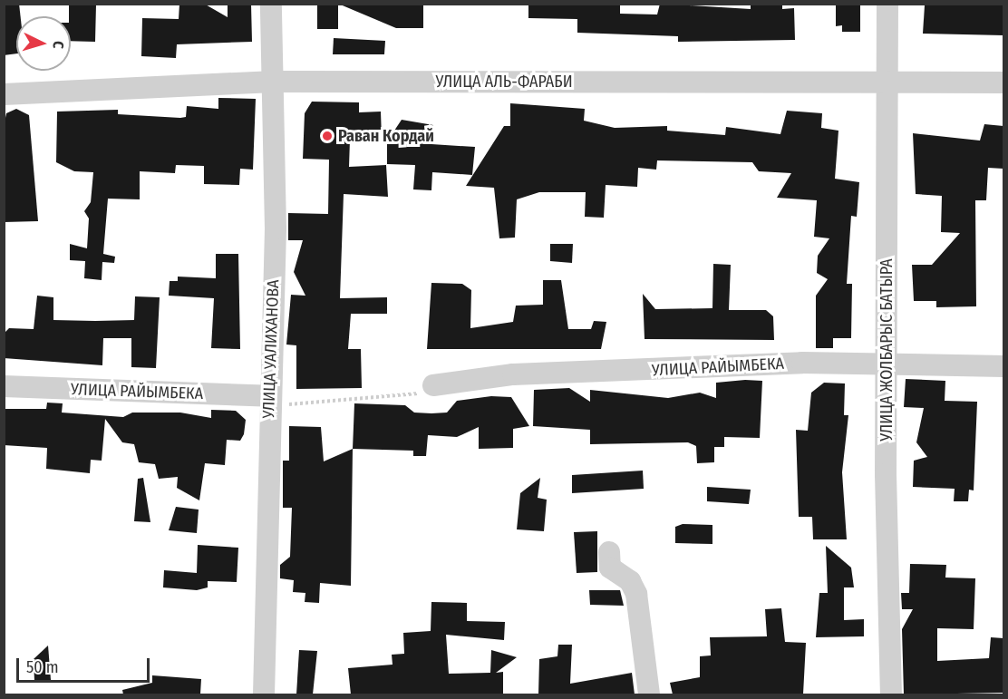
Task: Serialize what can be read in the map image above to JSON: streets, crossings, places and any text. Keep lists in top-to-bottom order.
{
  "streets": {
    "street": [
      "УЛИЦА АЛЬ-ФАРАБИ",
      "УЛИЦА УАЛИХАНОВА",
      "УЛИЦА ЖОЛБАРЫС БАТЫРА",
      "УЛИЦА РАЙЫМБЕКА"
    ]
  },
  "crossings": [
    ["УЛИЦА АЛЬ-ФАРАБИ", "УЛИЦА УАЛИХАНОВА"],
    ["УЛИЦА АЛЬ-ФАРАБИ", "УЛИЦА ЖОЛБАРЫС БАТЫРА"],
    ["УЛИЦА УАЛИХАНОВА", "УЛИЦА РАЙЫМБЕКА"],
    ["УЛИЦА ЖОЛБАРЫС БАТЫРА", "УЛИЦА РАЙЫМБЕКА"]
  ],
  "places": ["Раван Кордай"],
  "scale_bar": "50 m",
  "north": "right"
}
